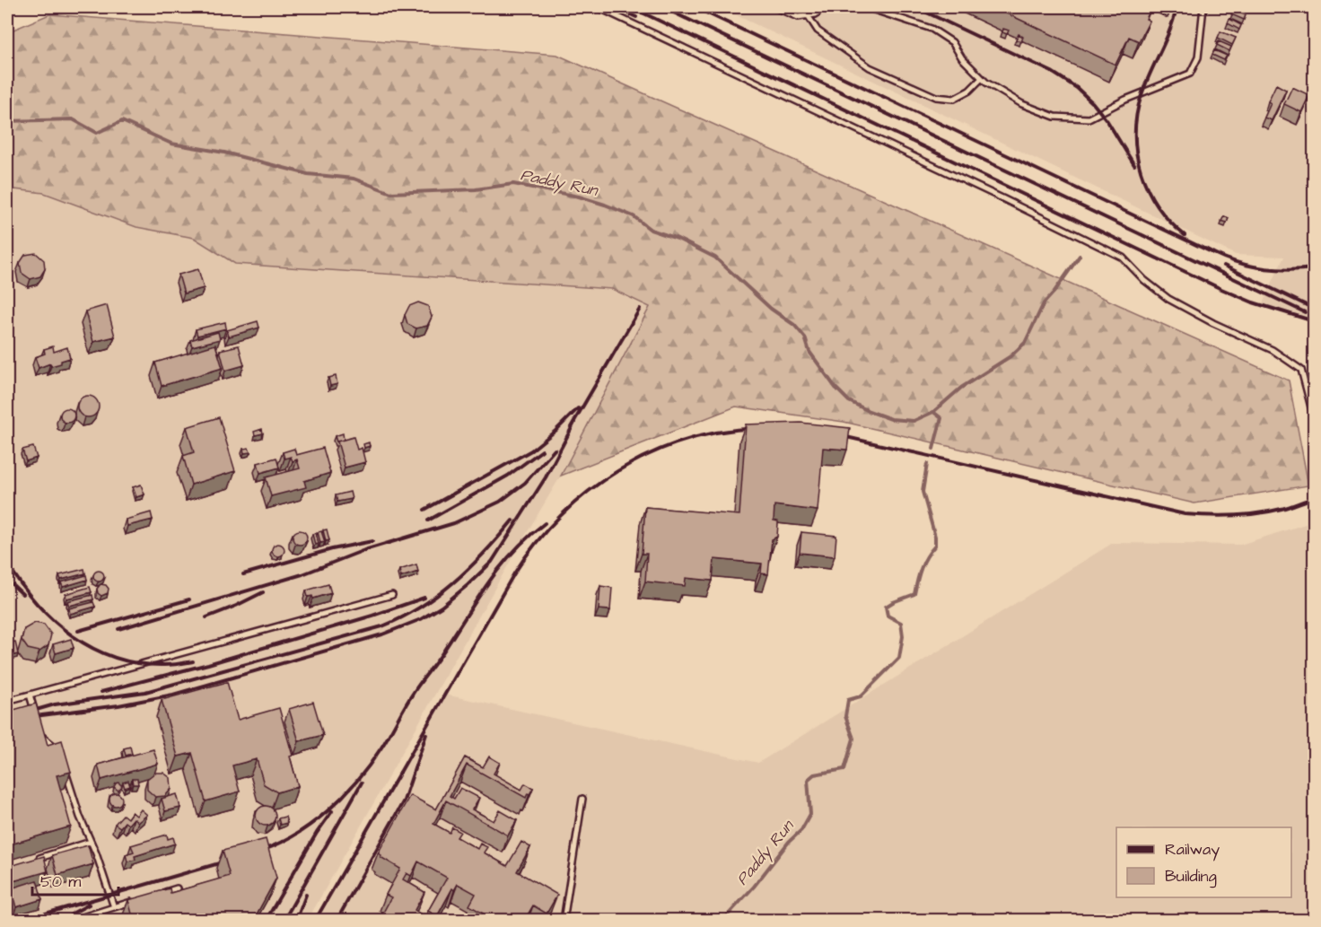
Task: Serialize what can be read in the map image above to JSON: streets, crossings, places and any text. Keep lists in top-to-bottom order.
{
  "water": ["Paddy Run"],
  "legend": ["Railway", "Building"],
  "scale_bar": "50 m"
}
